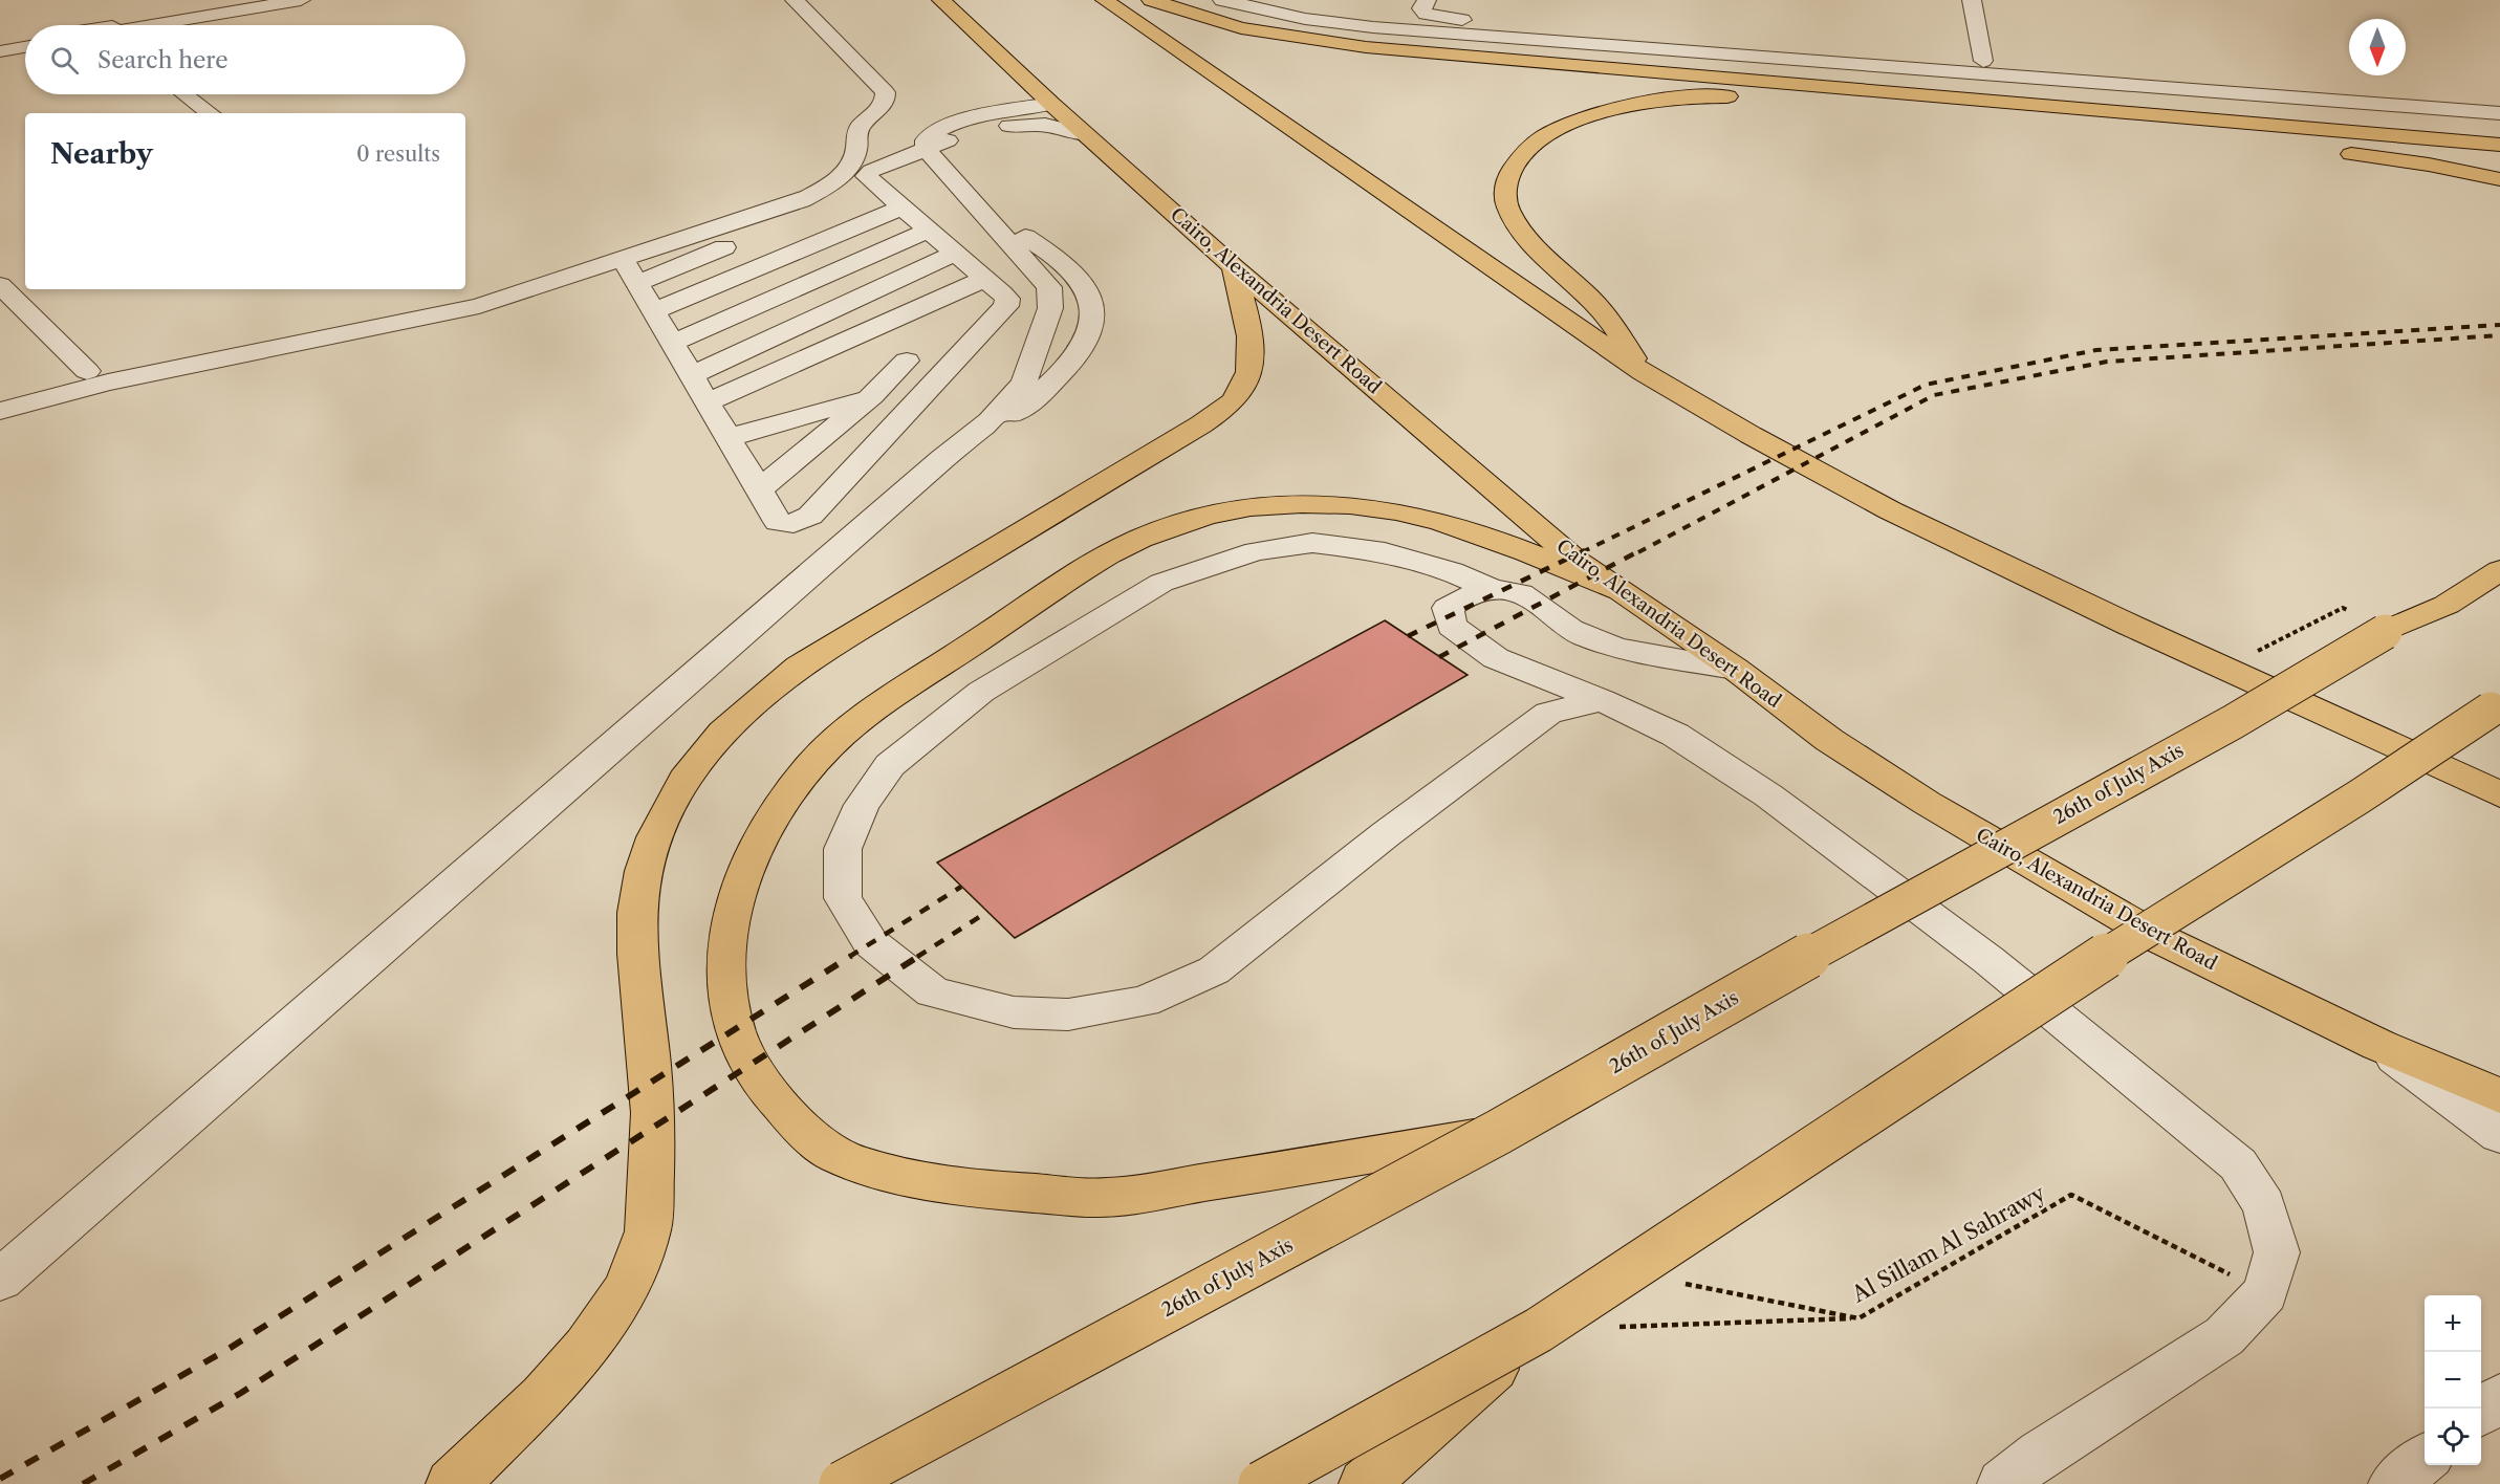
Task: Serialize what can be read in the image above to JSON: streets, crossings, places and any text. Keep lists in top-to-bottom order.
{
  "streets": {
    "highway": ["Cairo, Alexandria Desert Road", "26th of July Axis"],
    "path": ["Al Sillam Al Sahrawy"]
  },
  "north": "bottom",
  "page": {
    "search": "Search here",
    "heading": ["Nearby", "0 results"],
    "map_buttons": ["+", "−"]
  }
}
